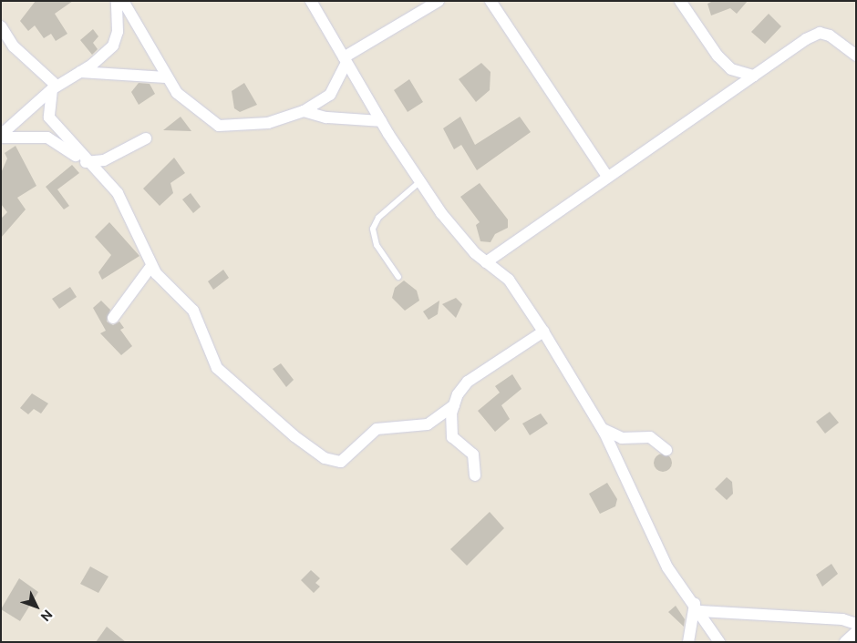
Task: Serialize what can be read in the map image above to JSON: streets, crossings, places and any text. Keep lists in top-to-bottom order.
{
  "north": "bottom right"
}
